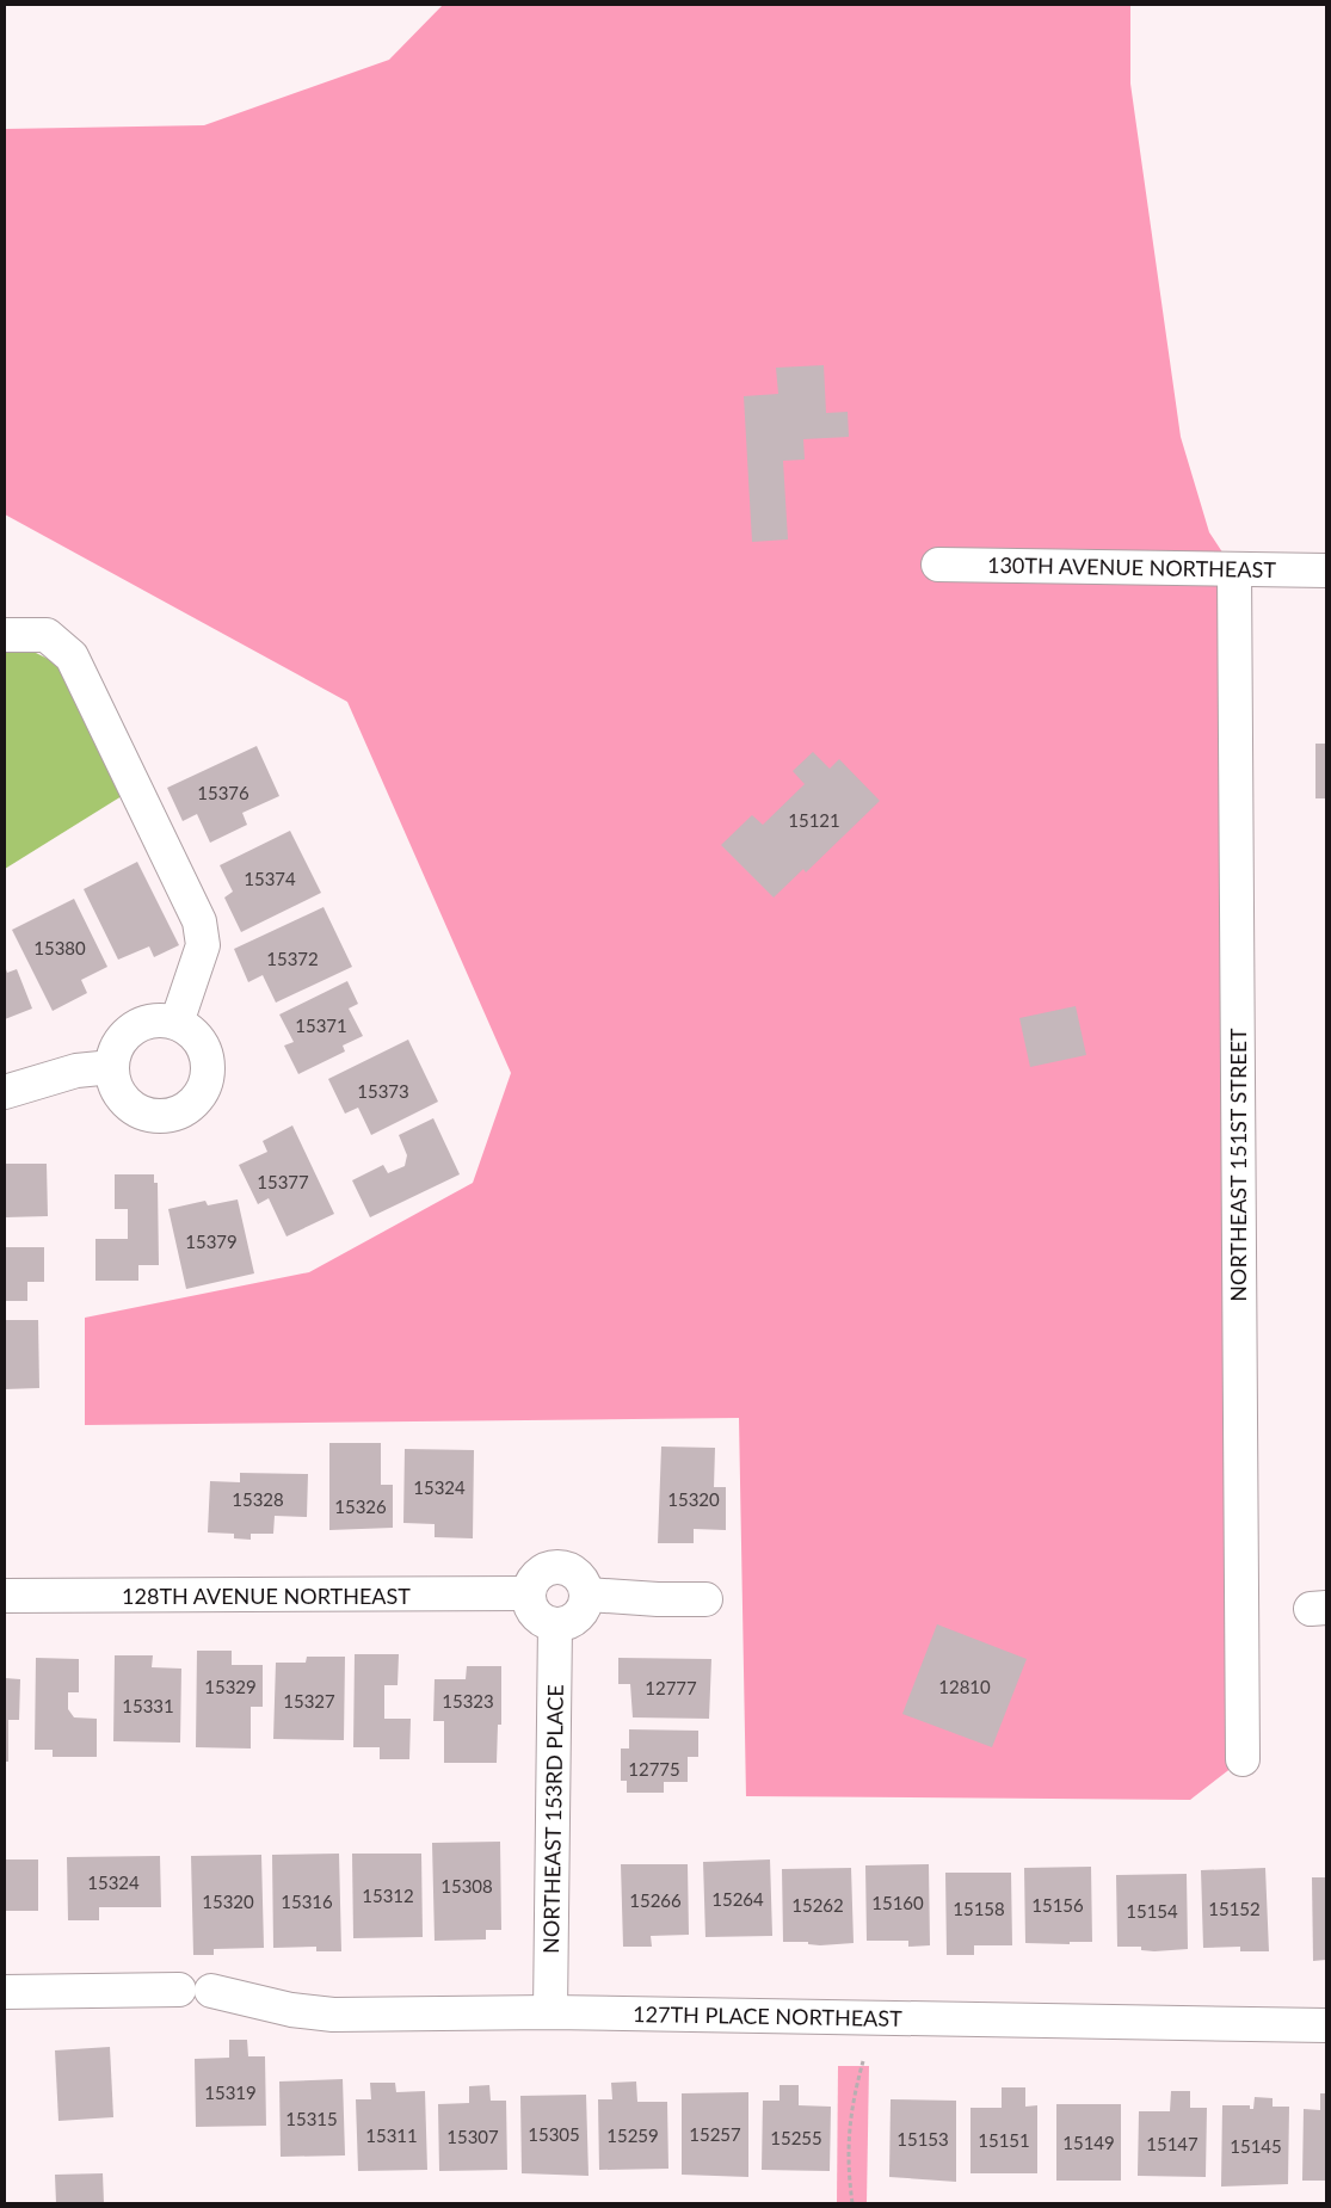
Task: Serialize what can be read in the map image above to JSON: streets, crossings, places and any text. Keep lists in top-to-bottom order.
{
  "streets": {
    "street": [
      "130TH AVENUE NORTHEAST",
      "NORTHEAST 151ST STREET",
      "128TH AVENUE NORTHEAST",
      "NORTHEAST 153RD PLACE",
      "127TH PLACE NORTHEAST"
    ]
  },
  "crossings": [
    ["130TH AVENUE NORTHEAST", "NORTHEAST 151ST STREET"],
    ["128TH AVENUE NORTHEAST", "NORTHEAST 153RD PLACE"],
    ["NORTHEAST 153RD PLACE", "127TH PLACE NORTHEAST"]
  ],
  "house_numbers": [
    "15376",
    "15121",
    "15374",
    "15380",
    "15372",
    "15371",
    "15373",
    "15377",
    "15379",
    "15324",
    "15328",
    "15320",
    "15326",
    "15329",
    "12810",
    "12777",
    "15327",
    "15323",
    "15331",
    "12775",
    "15324",
    "15308",
    "15312",
    "15264",
    "15266",
    "15320",
    "15316",
    "15160",
    "15262",
    "15156",
    "15158",
    "15152",
    "15154",
    "15319",
    "15315",
    "15305",
    "15257",
    "15311",
    "15259",
    "15307",
    "15255",
    "15153",
    "15151",
    "15149",
    "15147",
    "15145"
  ]
}
